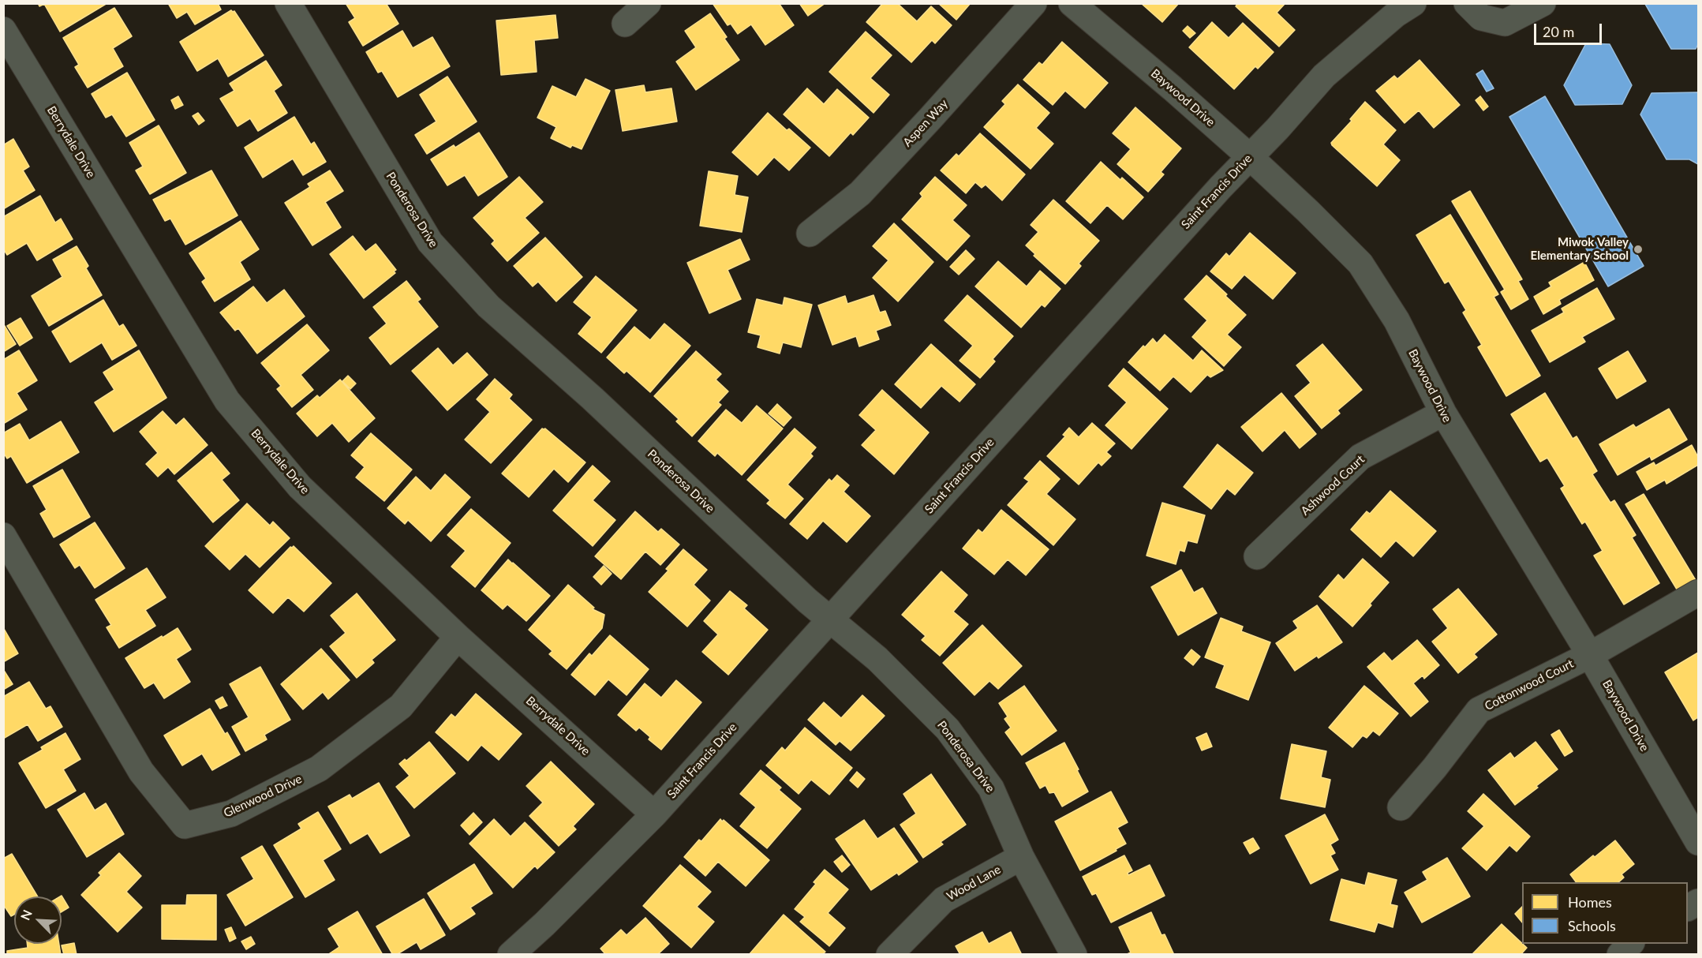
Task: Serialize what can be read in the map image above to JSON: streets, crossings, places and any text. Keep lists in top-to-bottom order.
{
  "streets": {
    "street": [
      "Baywood Drive",
      "Aspen Way",
      "Berrydale Drive",
      "Saint Francis Drive",
      "Ponderosa Drive",
      "Ashwood Court",
      "Cottonwood Court",
      "Glenwood Drive",
      "Wood Lane"
    ]
  },
  "crossings": [
    ["Baywood Drive", "Saint Francis Drive"],
    ["Baywood Drive", "Ashwood Court"],
    ["Baywood Drive", "Cottonwood Court"],
    ["Berrydale Drive", "Saint Francis Drive"],
    ["Berrydale Drive", "Glenwood Drive"],
    ["Saint Francis Drive", "Ponderosa Drive"],
    ["Ponderosa Drive", "Wood Lane"]
  ],
  "places": ["Miwok Valley Elementary School"],
  "legend": ["Homes", "Schools"],
  "scale_bar": "20 m",
  "north": "top left"
}
